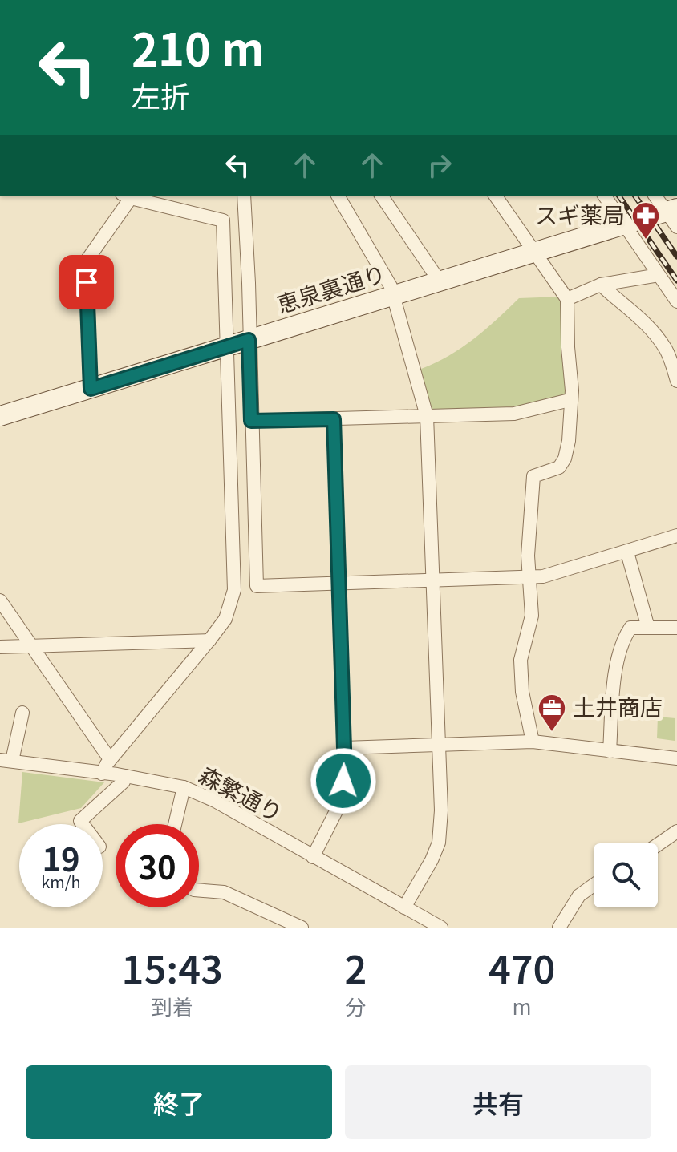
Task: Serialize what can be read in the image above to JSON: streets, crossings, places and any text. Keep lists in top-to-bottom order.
{
  "streets": {
    "street": ["恵泉裏通り", "森繁通り"]
  },
  "places": {
    "pharmacy": ["スギ薬局"],
    "office": ["土井商店"]
  },
  "page": {
    "turn": ["210 m", "左折"],
    "speed": "19 km/h",
    "limit": "30",
    "eta": [
      "15:43",
      "到着",
      "2",
      "分",
      "470",
      "m"
    ],
    "buttons": ["終了", "共有"]
  }
}
